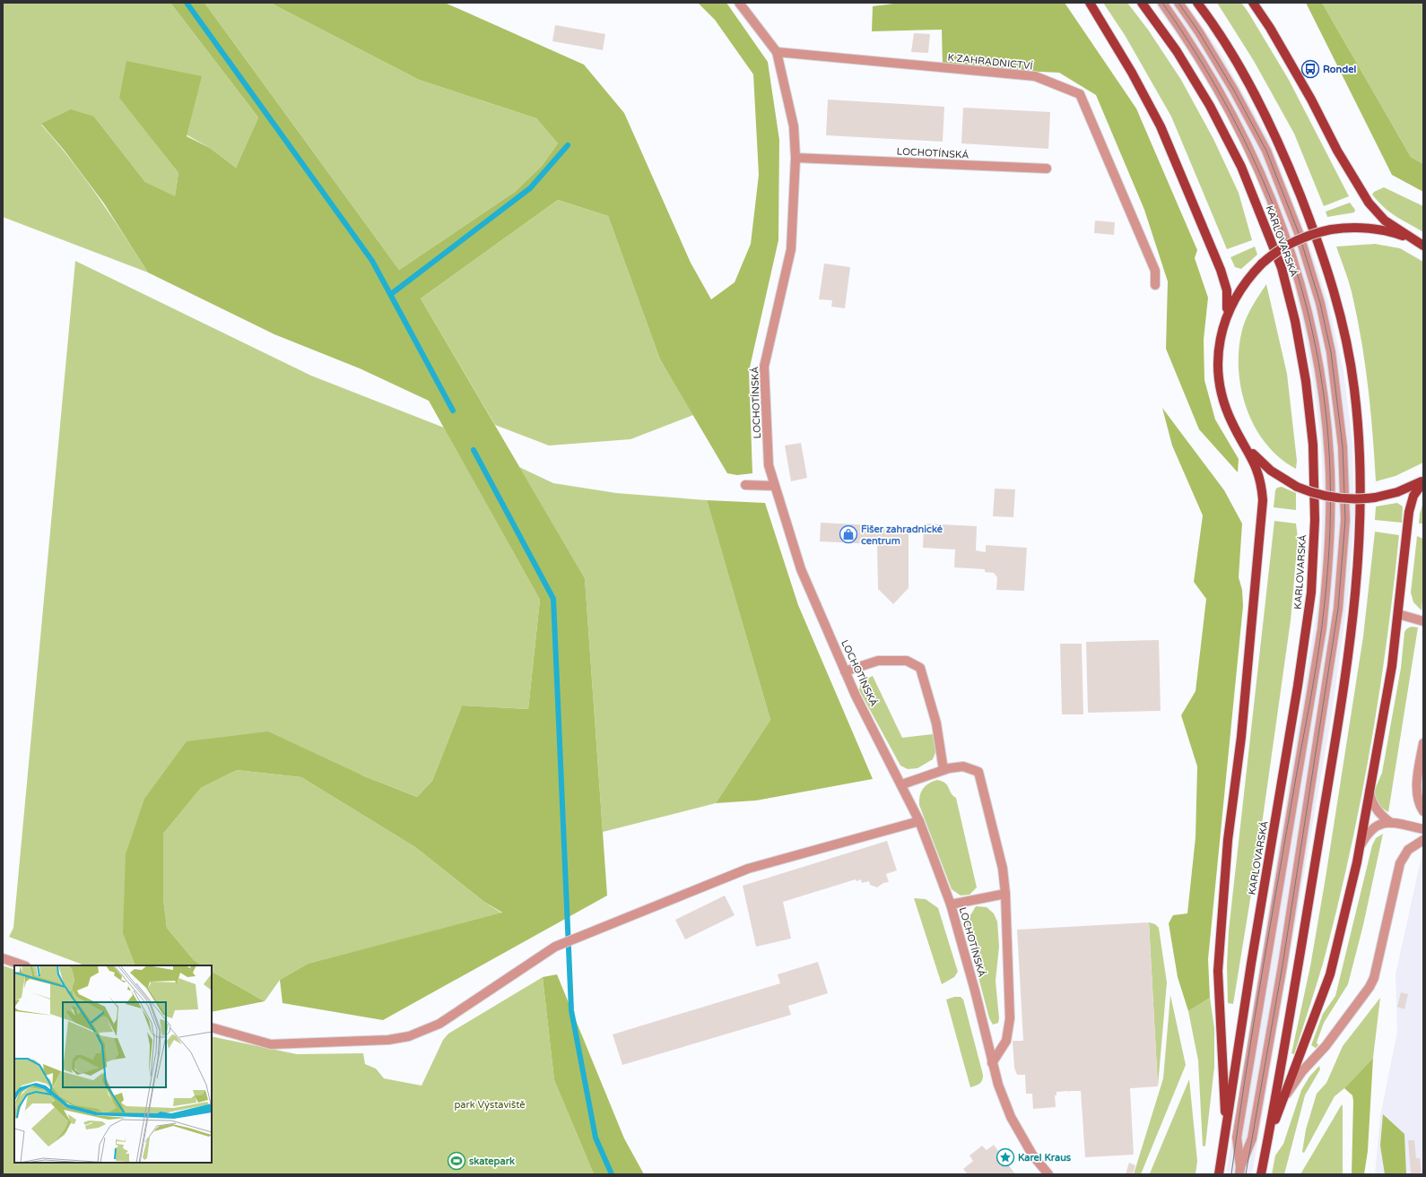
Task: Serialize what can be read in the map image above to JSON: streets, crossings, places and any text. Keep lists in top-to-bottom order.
{
  "streets": {
    "main road": ["KARLOVARSKÁ"],
    "street": ["K ZAHRADNICTVÍ", "LOCHOTÍNSKÁ"]
  },
  "crossings": [
    ["K ZAHRADNICTVÍ", "LOCHOTÍNSKÁ"]
  ],
  "parks": ["park Výstaviště"],
  "places": {
    "bus stop": ["Rondel"],
    "shop": ["Fišer zahradnické centrum"],
    "place": ["Karel Kraus"],
    "sports": ["skatepark"]
  }
}
